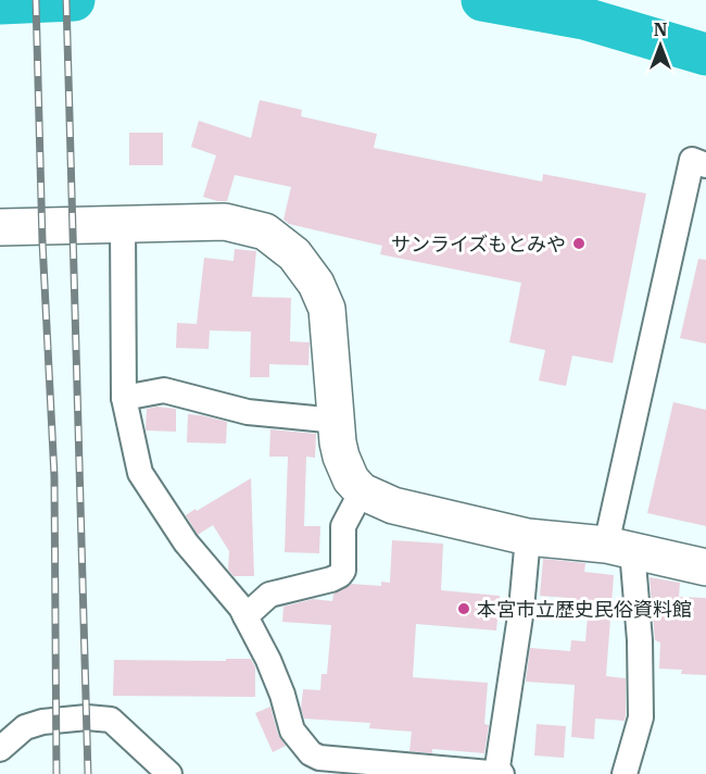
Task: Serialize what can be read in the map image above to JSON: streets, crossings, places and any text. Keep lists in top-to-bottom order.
{
  "places": ["サンライズもとみや", "本宮市立歴史民俗資料館"],
  "north": "top"
}
